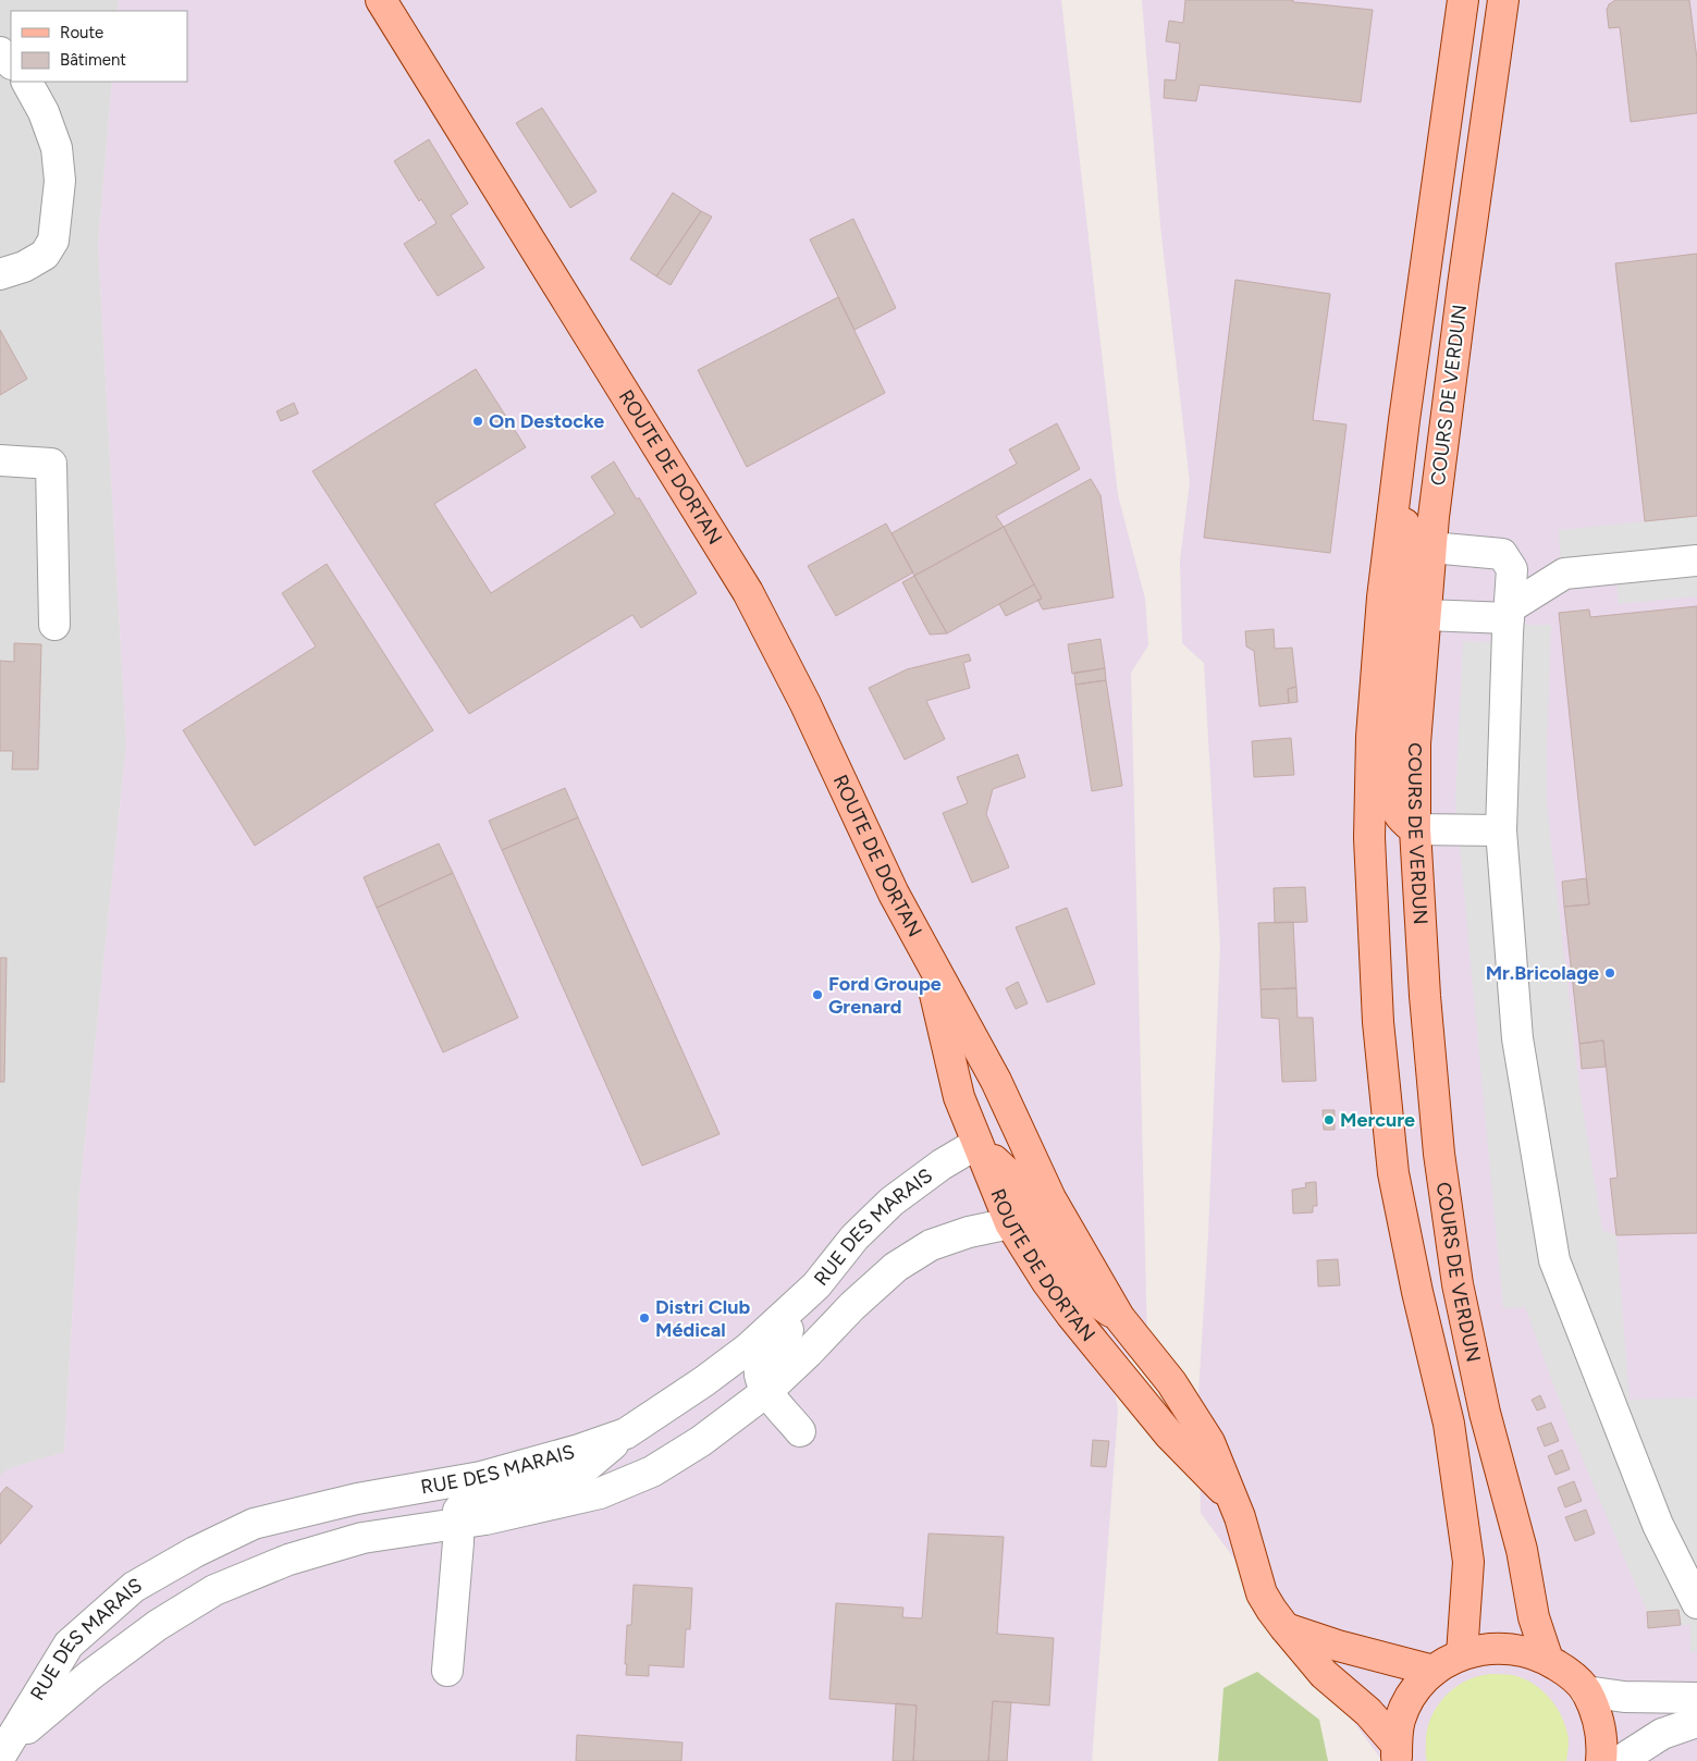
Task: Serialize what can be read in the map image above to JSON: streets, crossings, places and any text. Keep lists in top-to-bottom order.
{
  "streets": {
    "main road": ["COURS DE VERDUN", "ROUTE DE DORTAN"],
    "street": ["RUE DES MARAIS"]
  },
  "crossings": [
    ["ROUTE DE DORTAN", "RUE DES MARAIS"]
  ],
  "places": [
    "On Destocke",
    "Mr.Bricolage",
    "Ford Groupe Grenard",
    "Mercure",
    "Distri Club Médical"
  ],
  "legend": ["Route", "Bâtiment"]
}
